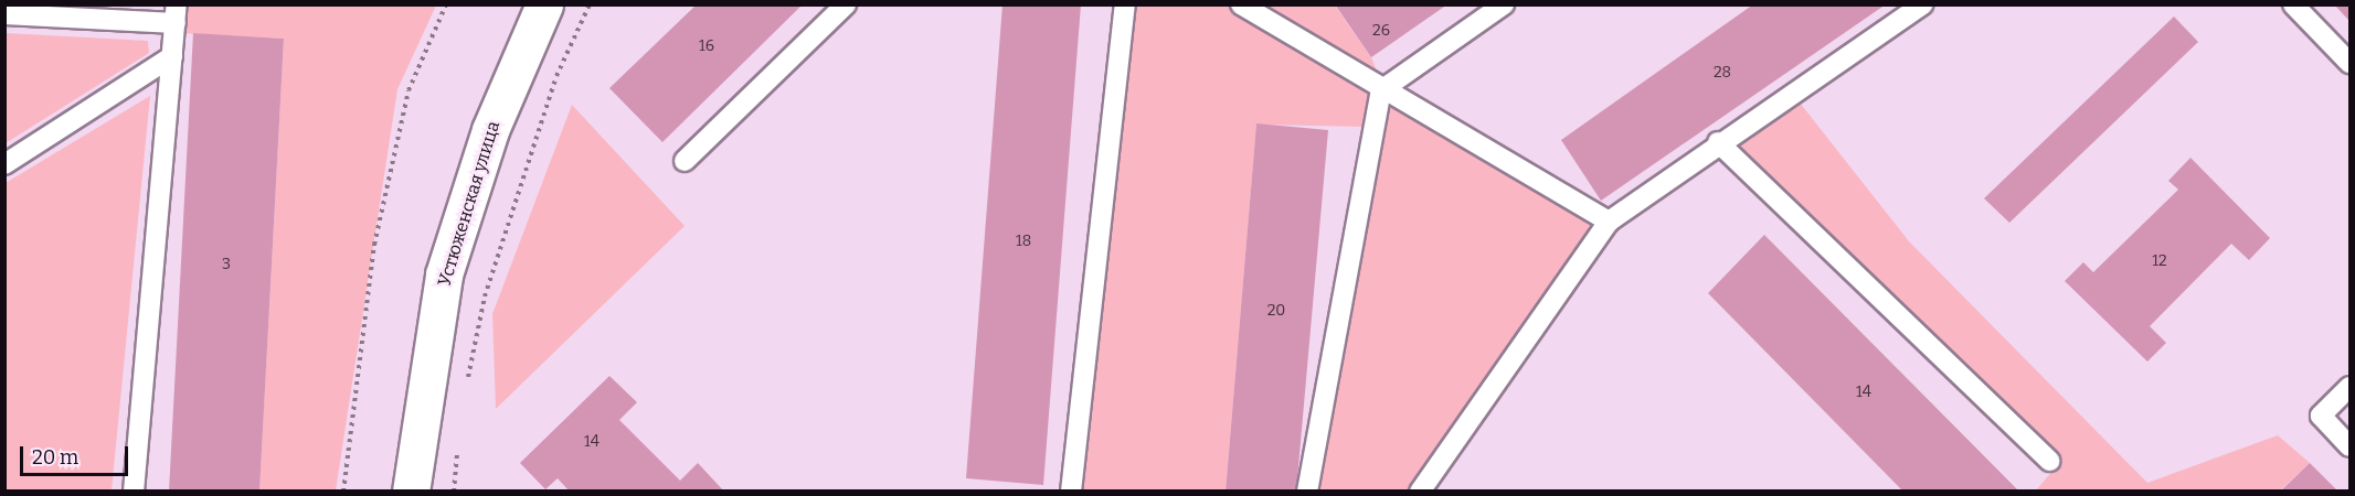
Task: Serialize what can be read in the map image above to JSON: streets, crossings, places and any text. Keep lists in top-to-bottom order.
{
  "streets": {
    "street": ["Устюженская улица"]
  },
  "house_numbers": [
    "26",
    "16",
    "28",
    "18",
    "12",
    "3",
    "20",
    "14",
    "14"
  ],
  "scale_bar": "20 m"
}
